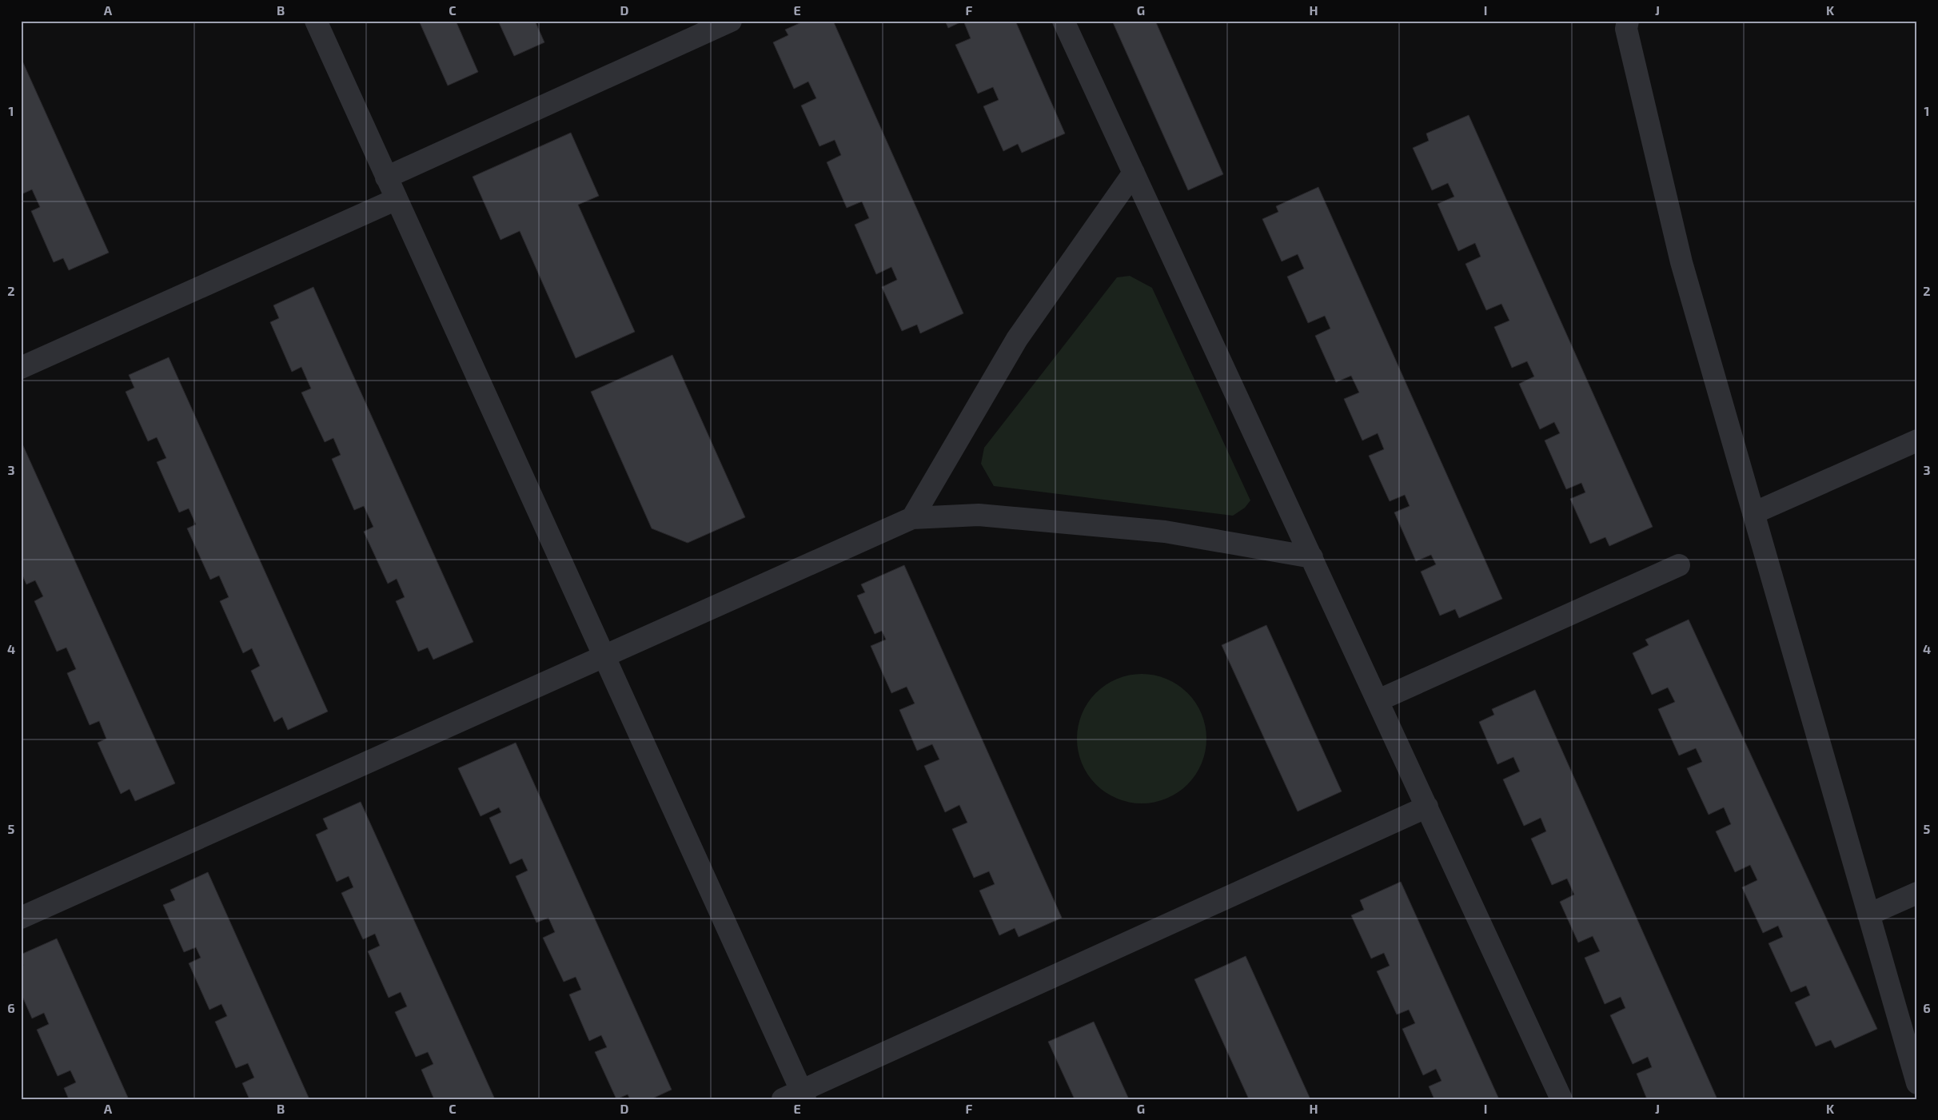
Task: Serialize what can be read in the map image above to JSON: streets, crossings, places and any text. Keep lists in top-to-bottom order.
{
  "grid": {
    "columns": [
      "A",
      "B",
      "C",
      "D",
      "E",
      "F",
      "G",
      "H",
      "I",
      "J",
      "K"
    ],
    "rows": [
      "1",
      "2",
      "3",
      "4",
      "5",
      "6"
    ]
  }
}
